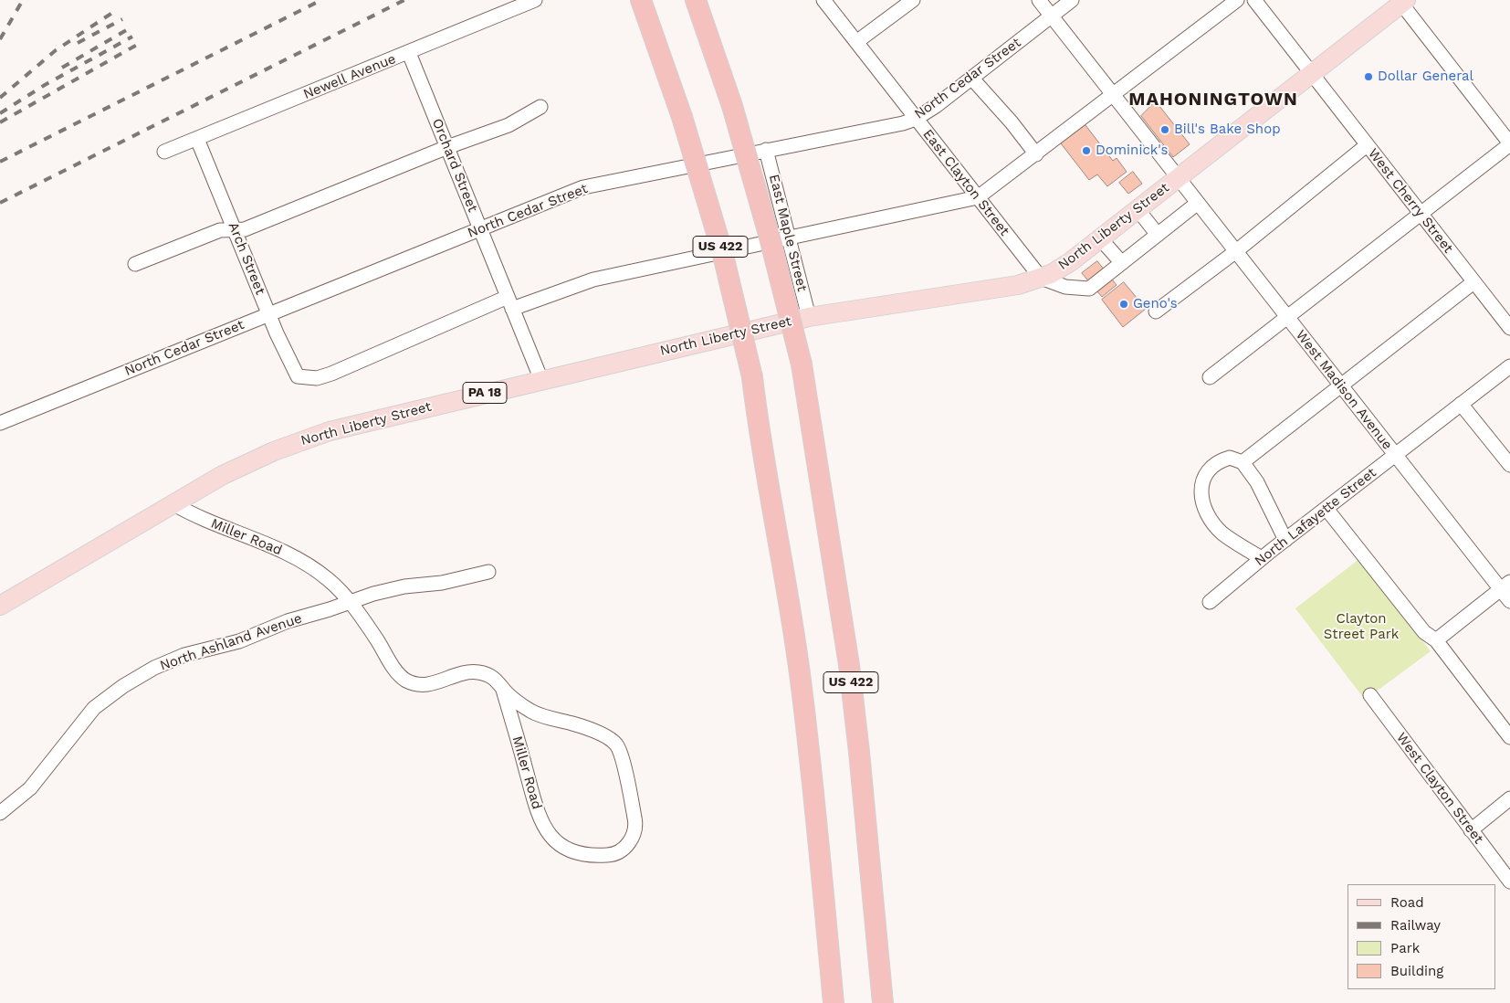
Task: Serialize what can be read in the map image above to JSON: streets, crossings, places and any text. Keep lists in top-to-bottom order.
{
  "streets": {
    "highway": ["US 422"],
    "main road": ["North Liberty Street", "PA 18"],
    "street": [
      "Newell Avenue",
      "North Cedar Street",
      "Orchard Street",
      "East Clayton Street",
      "West Cherry Street",
      "East Maple Street",
      "Arch Street",
      "West Madison Avenue",
      "North Lafayette Street",
      "Miller Road",
      "North Ashland Avenue",
      "West Clayton Street"
    ]
  },
  "crossings": [
    ["Newell Avenue", "Orchard Street"],
    ["Newell Avenue", "Arch Street"],
    ["North Cedar Street", "Orchard Street"],
    ["North Cedar Street", "East Clayton Street"],
    ["North Cedar Street", "East Maple Street"],
    ["North Cedar Street", "Arch Street"],
    ["North Cedar Street", "West Madison Avenue"],
    ["Orchard Street", "North Liberty Street"],
    ["Orchard Street", "Arch Street"],
    ["East Clayton Street", "North Liberty Street"],
    ["West Cherry Street", "North Liberty Street"],
    ["North Liberty Street", "East Maple Street"],
    ["North Liberty Street", "West Madison Avenue"],
    ["North Liberty Street", "Miller Road"],
    ["West Madison Avenue", "North Lafayette Street"],
    ["Miller Road", "North Ashland Avenue"]
  ],
  "districts": ["MAHONINGTOWN"],
  "parks": ["Clayton Street Park"],
  "places": [
    "Dollar General",
    "Bill's Bake Shop",
    "Dominick's",
    "Geno's"
  ],
  "legend": [
    "Road",
    "Railway",
    "Park",
    "Building"
  ]
}
